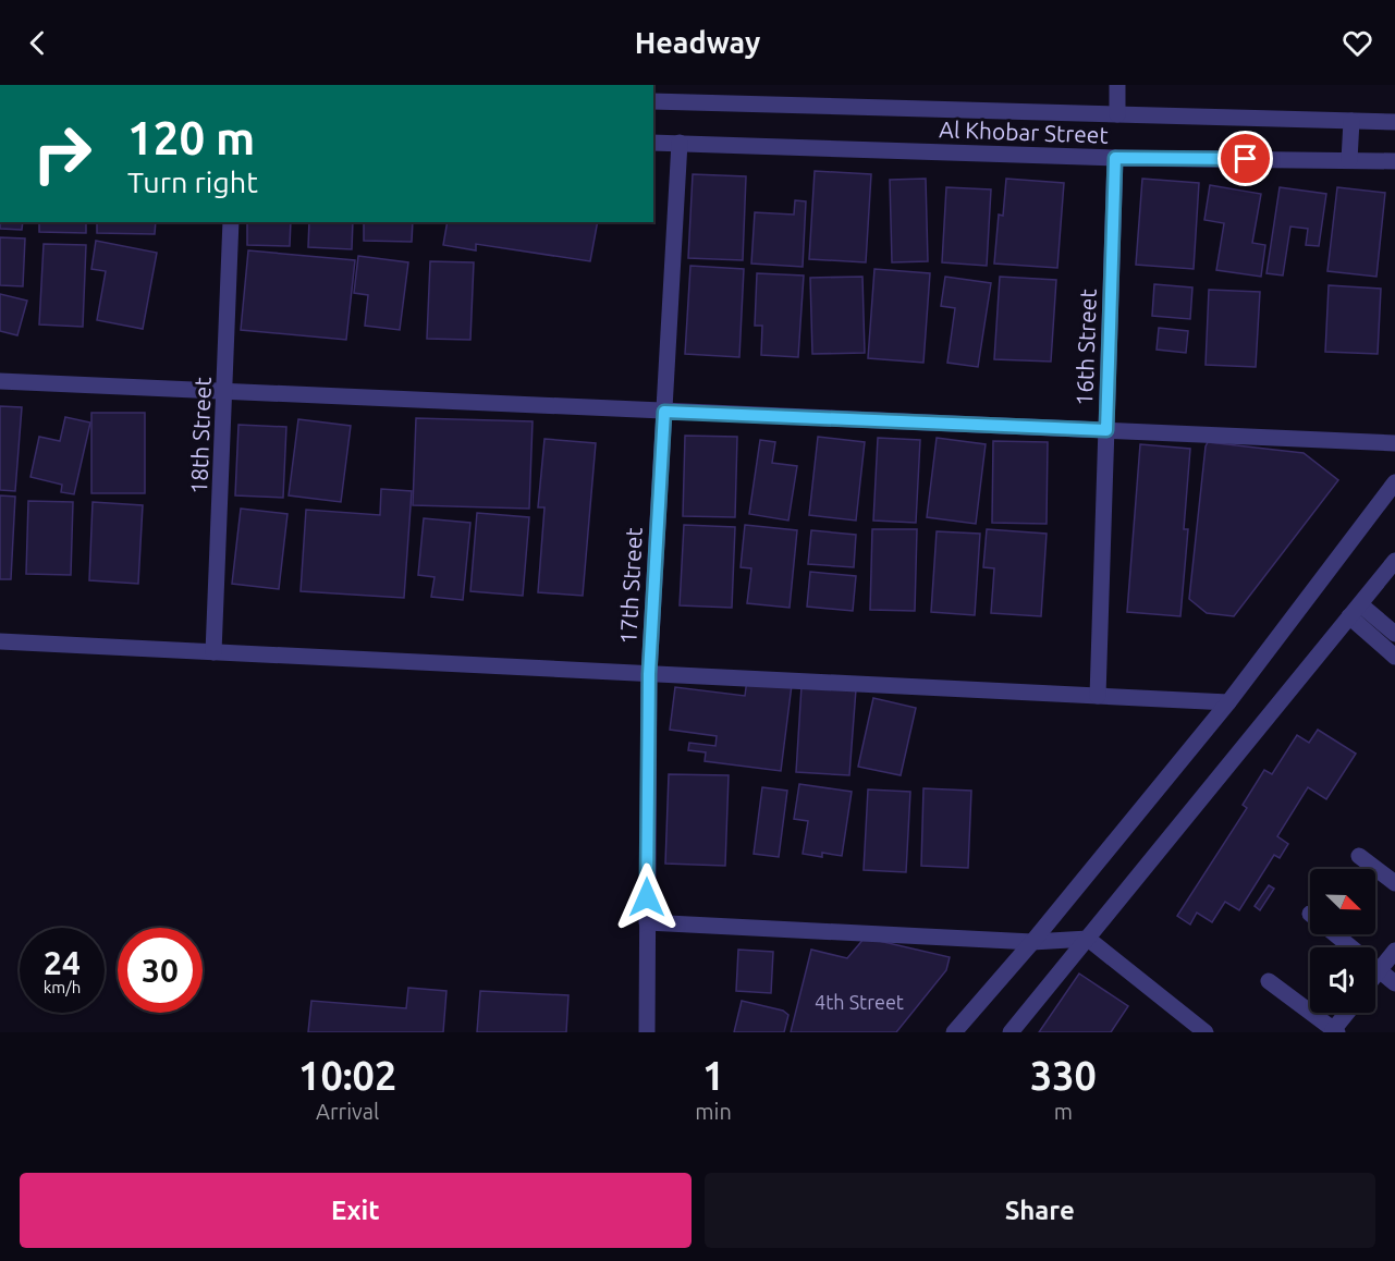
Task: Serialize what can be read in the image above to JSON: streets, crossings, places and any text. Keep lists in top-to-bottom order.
{
  "streets": {
    "street": [
      "Al Khobar Street",
      "16th Street",
      "18th Street",
      "17th Street"
    ]
  },
  "crossings": [
    ["Al Khobar Street", "16th Street"],
    ["Al Khobar Street", "17th Street"]
  ],
  "house_numbers": ["4th Street"],
  "north": "bottom right",
  "page": {
    "header": "Headway",
    "turn": ["120 m", "Turn right"],
    "speed": "24 km/h",
    "limit": "30",
    "eta": [
      "10:02",
      "Arrival",
      "1",
      "min",
      "330",
      "m"
    ],
    "buttons": ["Exit", "Share"]
  }
}
